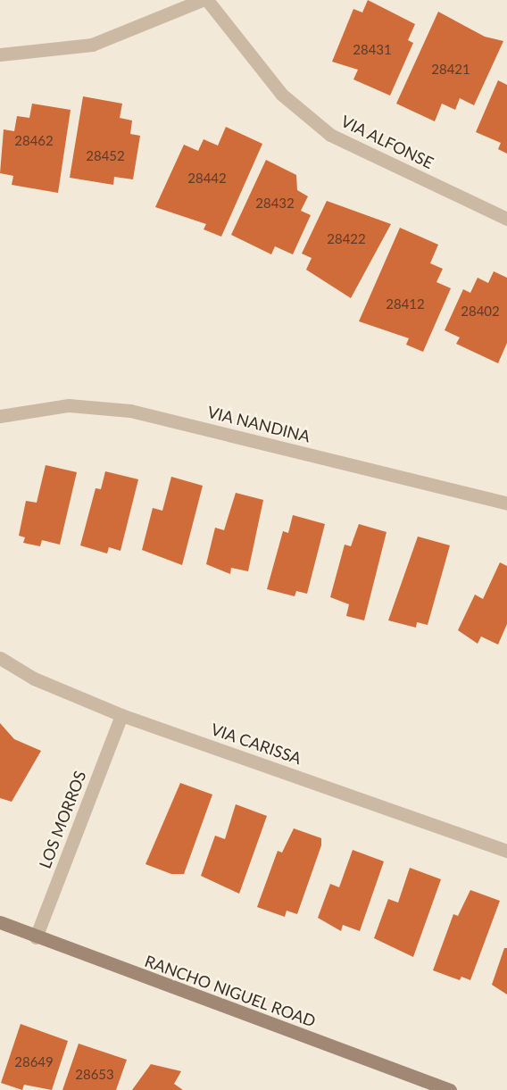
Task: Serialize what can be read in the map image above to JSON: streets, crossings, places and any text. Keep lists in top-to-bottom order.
{
  "streets": {
    "street": [
      "VIA ALFONSE",
      "VIA NANDINA",
      "VIA CARISSA",
      "LOS MORROS",
      "RANCHO NIGUEL ROAD"
    ]
  },
  "crossings": [
    ["VIA CARISSA", "LOS MORROS"],
    ["LOS MORROS", "RANCHO NIGUEL ROAD"]
  ],
  "house_numbers": [
    "28431",
    "28421",
    "28462",
    "28452",
    "28442",
    "28432",
    "28422",
    "28412",
    "28402",
    "28649",
    "28653"
  ]
}
